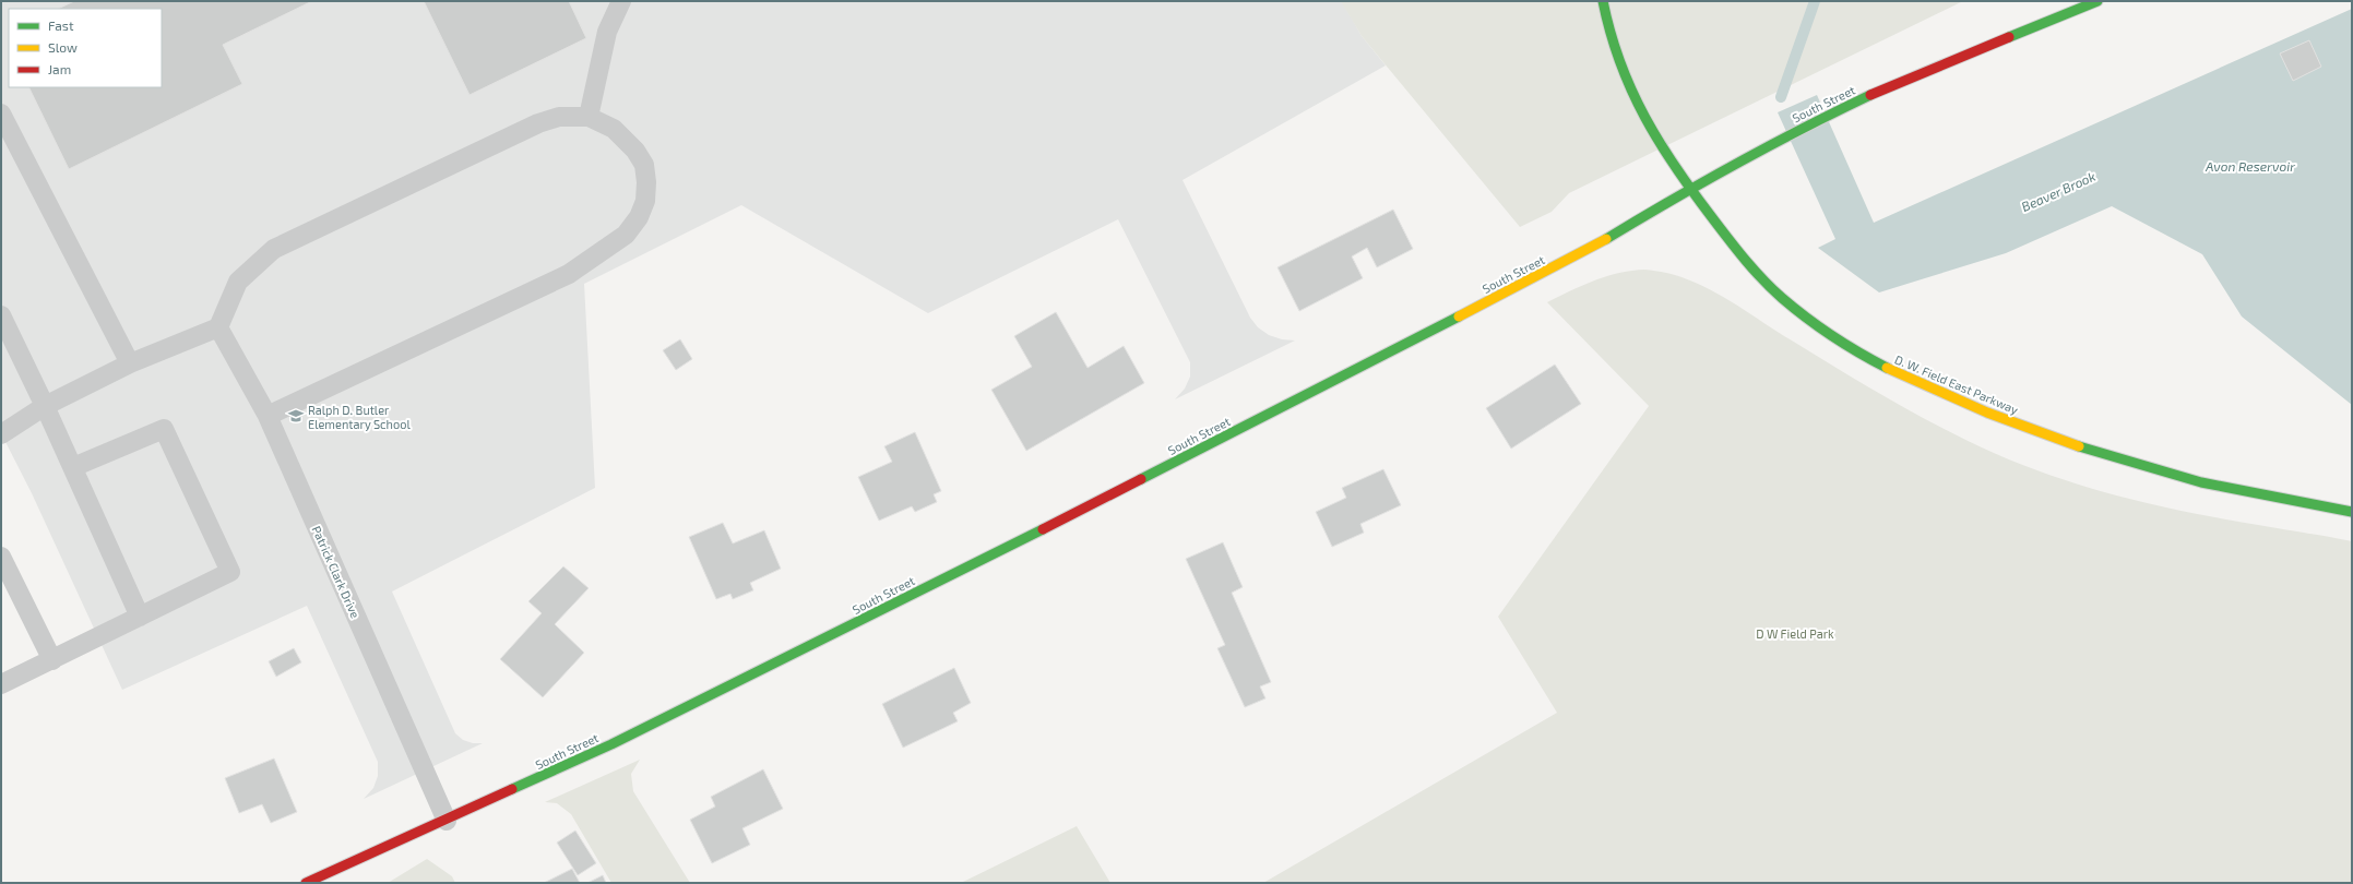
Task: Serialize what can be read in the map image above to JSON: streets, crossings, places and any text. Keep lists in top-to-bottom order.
{
  "streets": {
    "street": ["South Street", "D. W. Field East Parkway"],
    "lane": ["Patrick Clark Drive"]
  },
  "crossings": [
    ["South Street", "D. W. Field East Parkway"],
    ["South Street", "Patrick Clark Drive"]
  ],
  "water": ["Avon Reservoir", "Beaver Brook"],
  "parks": ["D W Field Park"],
  "places": {
    "school or university": ["Ralph D. Butler Elementary School"]
  },
  "legend": ["Fast", "Slow", "Jam"]
}
